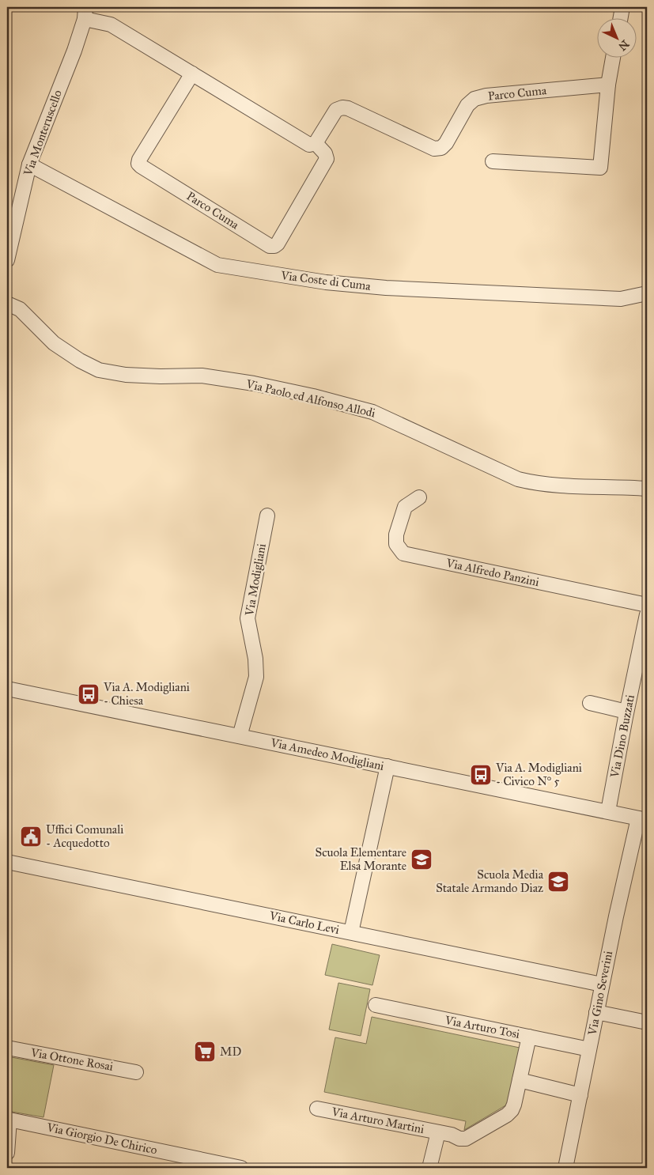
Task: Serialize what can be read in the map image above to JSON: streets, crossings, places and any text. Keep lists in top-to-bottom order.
{
  "streets": {
    "street": [
      "Parco Cuma",
      "Via Monteruscello",
      "Via Coste di Cuma",
      "Via Paolo ed Alfonso Allodi",
      "Via Alfredo Panzini",
      "Via Modigliani",
      "Via Dino Buzzati",
      "Via Amedeo Modigliani",
      "Via Carlo Levi",
      "Via Gino Severini",
      "Via Arturo Tosi",
      "Via Ottone Rosai",
      "Via Arturo Martini",
      "Via Giorgio De Chirico"
    ]
  },
  "crossings": [
    ["Via Monteruscello", "Via Coste di Cuma"],
    ["Via Modigliani", "Via Amedeo Modigliani"],
    ["Via Dino Buzzati", "Via Amedeo Modigliani"],
    ["Via Amedeo Modigliani", "Via Gino Severini"],
    ["Via Carlo Levi", "Via Gino Severini"],
    ["Via Gino Severini", "Via Arturo Tosi"],
    ["Via Arturo Tosi", "Via Arturo Martini"]
  ],
  "places": {
    "bus stop": ["Via A. Modigliani - Chiesa", "Via A. Modigliani - Civico N° 5"],
    "public building": ["Uffici Comunali - Acquedotto"],
    "school or university": ["Scuola Elementare Elsa Morante", "Scuola Media Statale Armando Diaz"],
    "supermarket": ["MD"]
  },
  "north": "bottom right"
}
